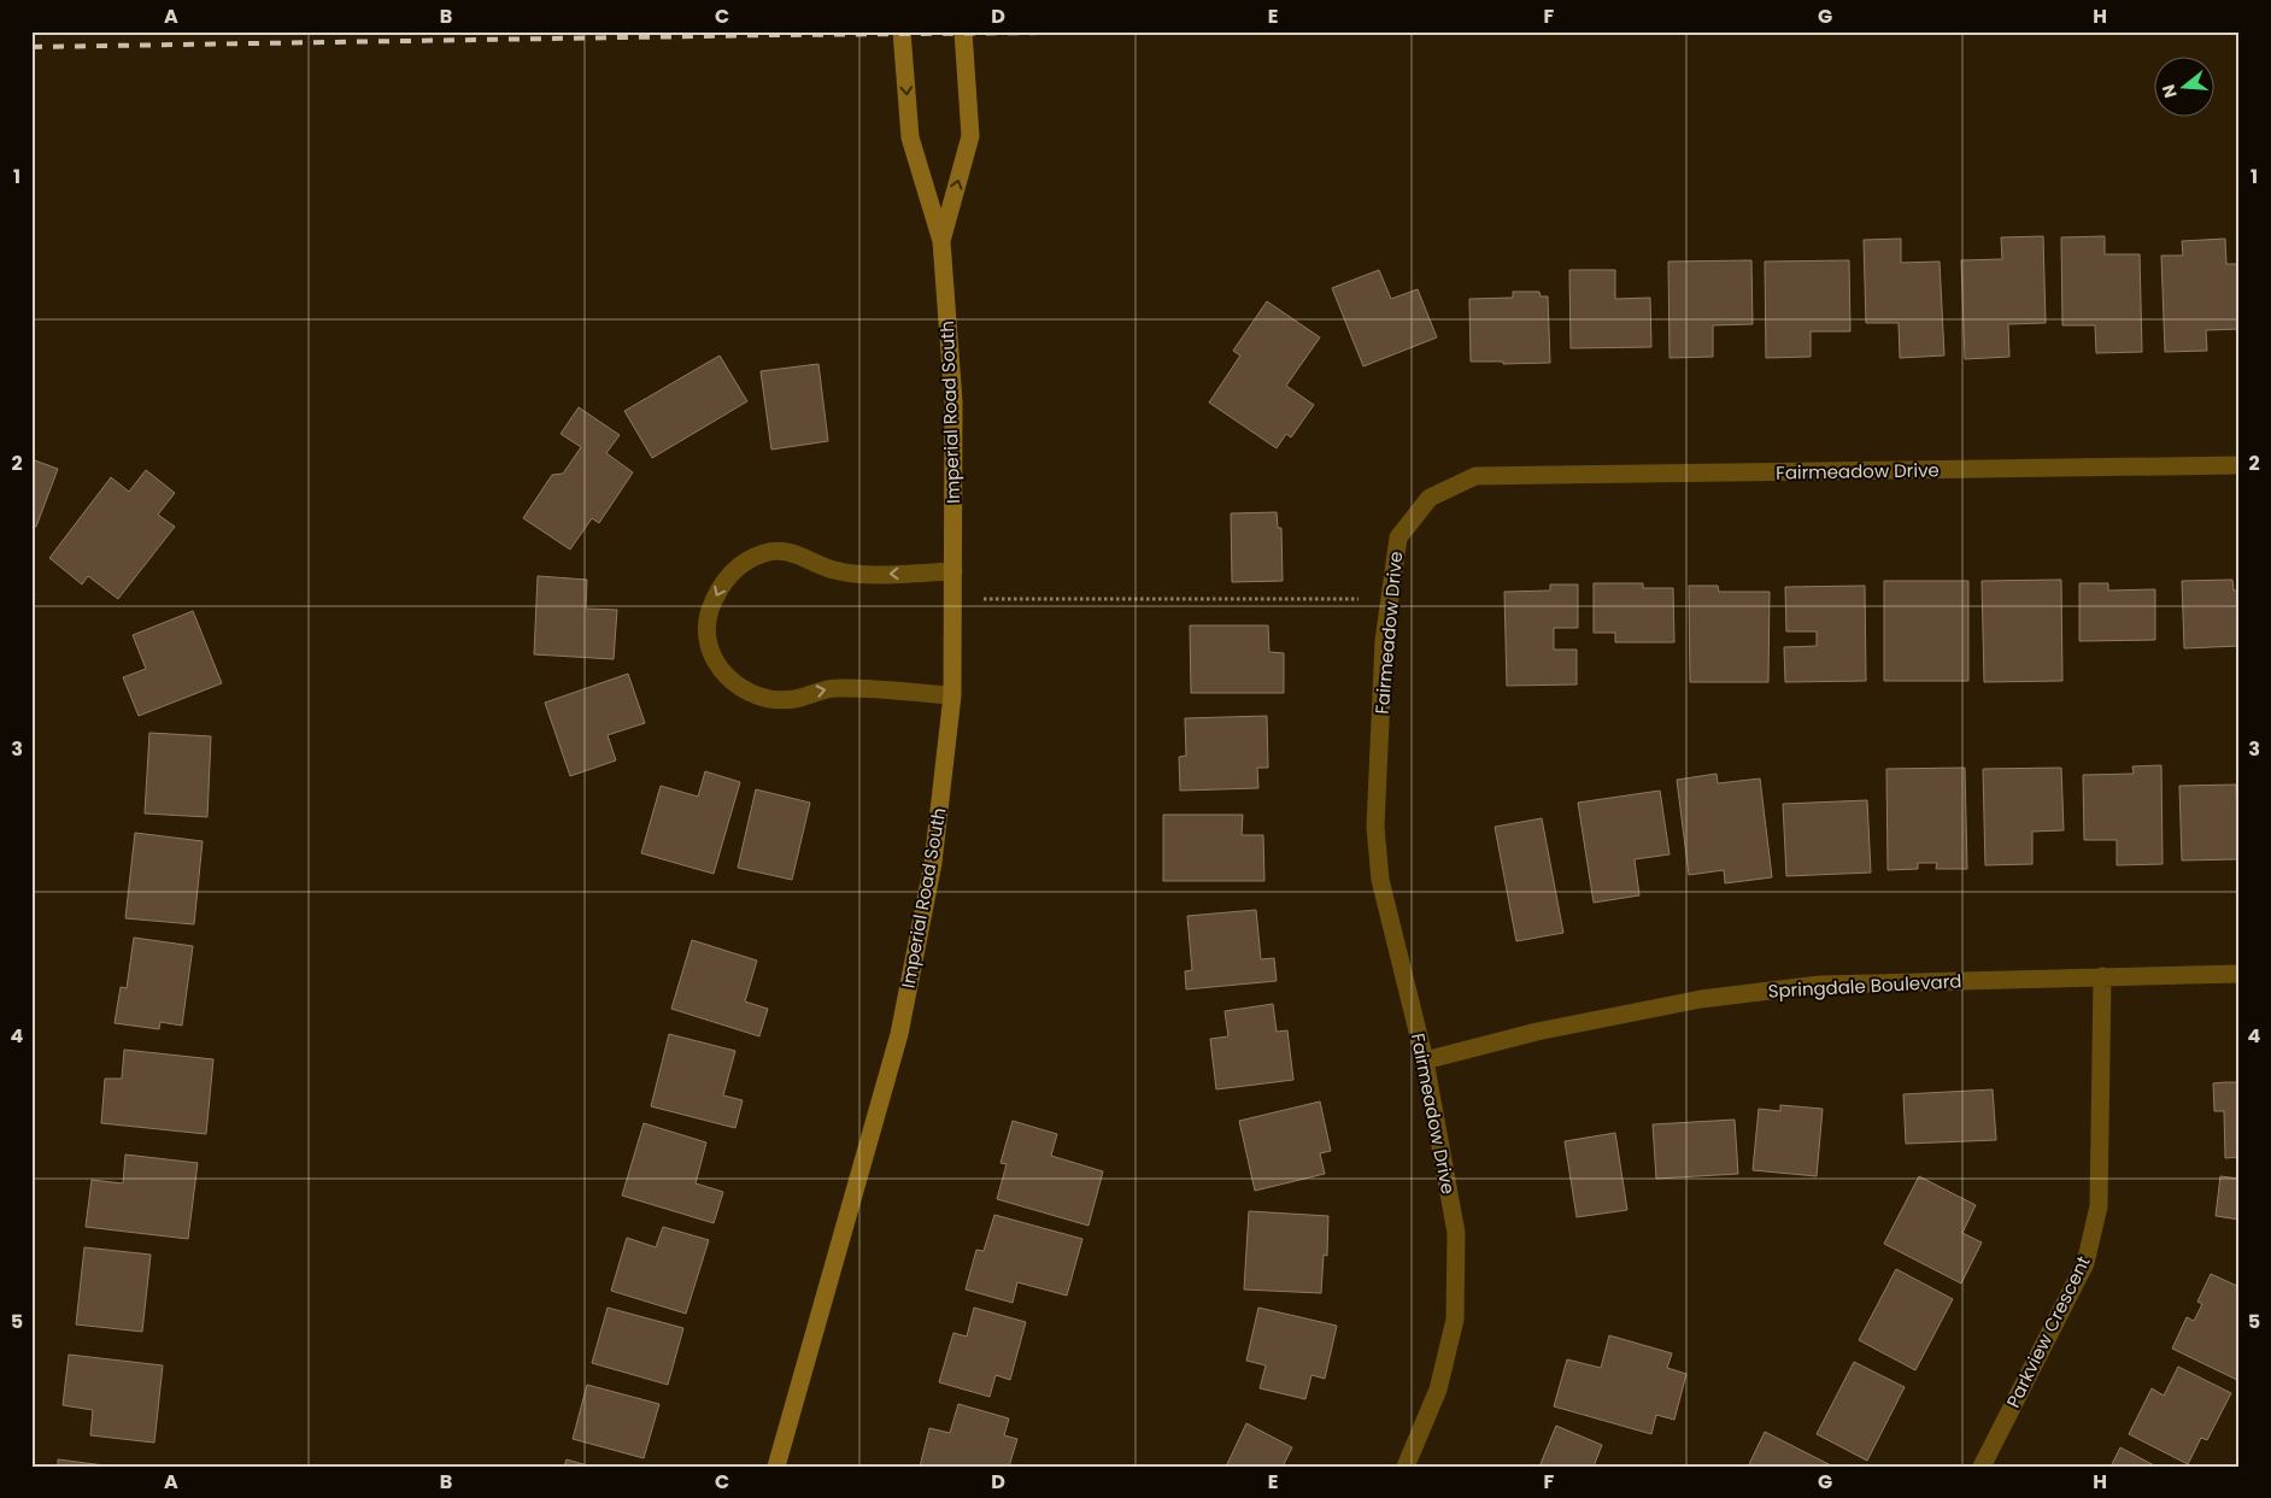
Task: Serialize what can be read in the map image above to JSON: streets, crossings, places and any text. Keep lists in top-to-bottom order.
{
  "streets": {
    "street": [
      "Imperial Road South",
      "Fairmeadow Drive",
      "Springdale Boulevard",
      "Parkview Crescent"
    ]
  },
  "crossings": [
    ["Fairmeadow Drive", "Springdale Boulevard"],
    ["Springdale Boulevard", "Parkview Crescent"]
  ],
  "north": "left",
  "grid": {
    "columns": [
      "A",
      "B",
      "C",
      "D",
      "E",
      "F",
      "G",
      "H"
    ],
    "rows": [
      "1",
      "2",
      "3",
      "4",
      "5"
    ]
  }
}
